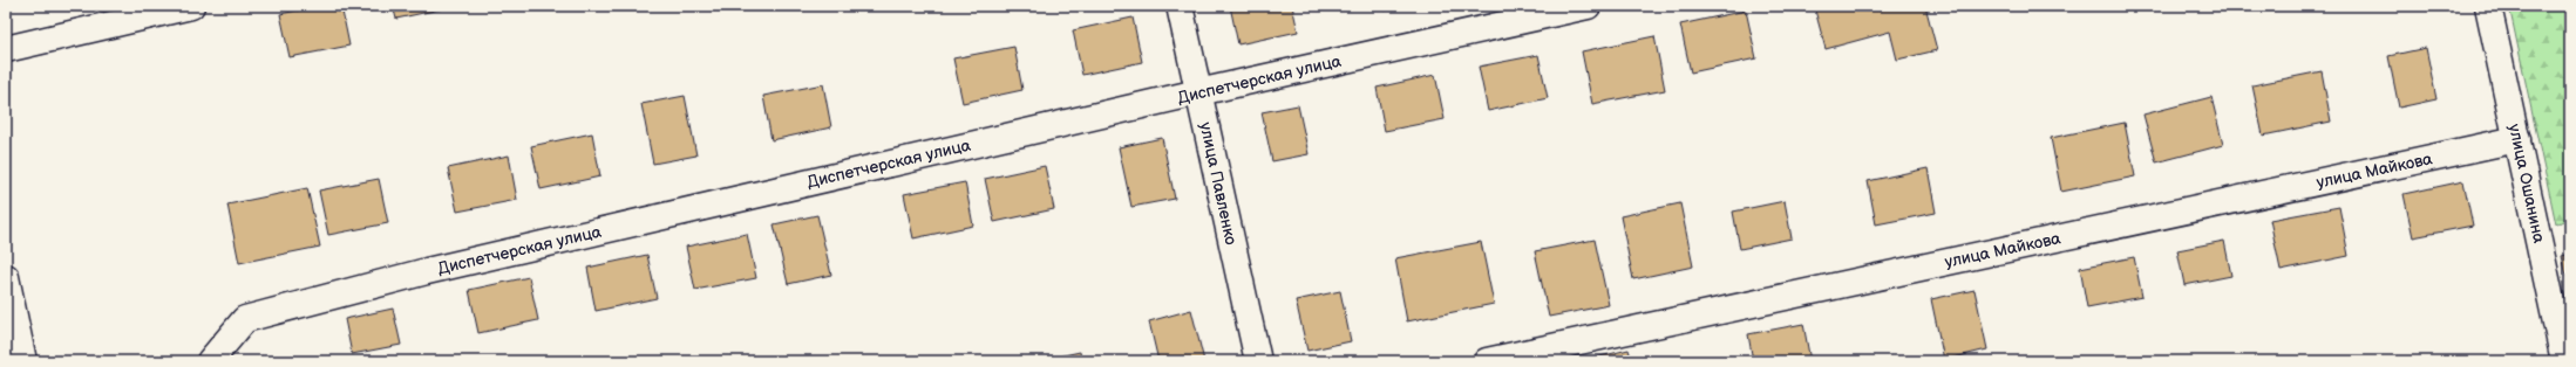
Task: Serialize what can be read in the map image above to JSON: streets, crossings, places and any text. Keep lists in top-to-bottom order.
{
  "streets": {
    "street": [
      "Диспетчерская улица",
      "улица Майкова",
      "улица Павленко",
      "улица Ошанина"
    ]
  },
  "crossings": [
    ["Диспетчерская улица", "улица Павленко"],
    ["улица Майкова", "улица Ошанина"]
  ]
}
